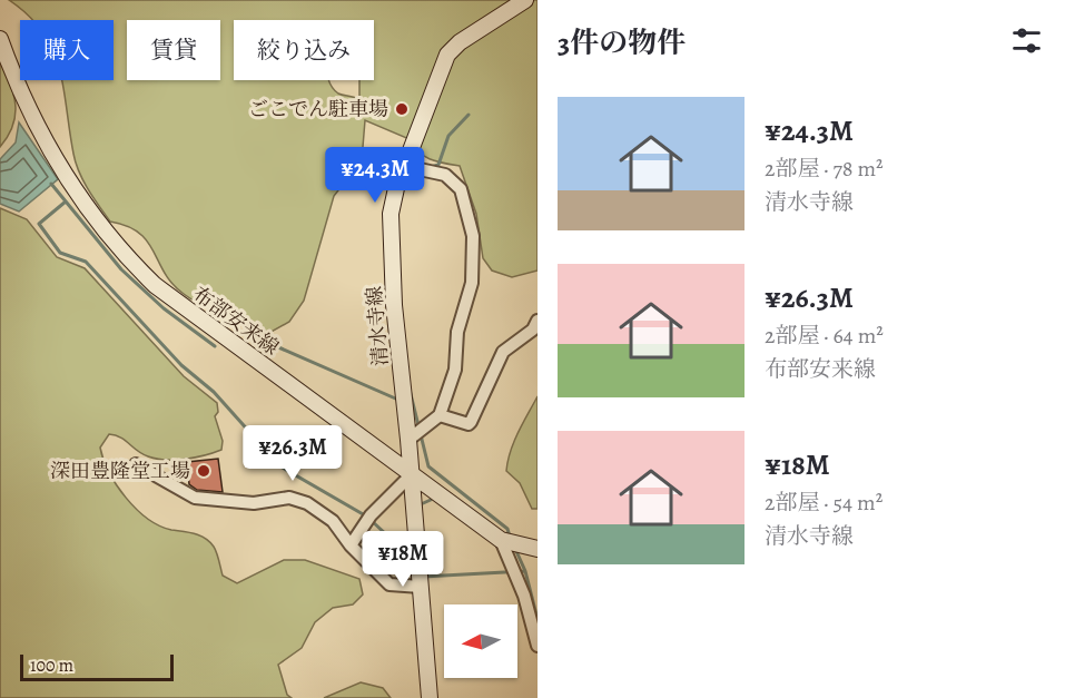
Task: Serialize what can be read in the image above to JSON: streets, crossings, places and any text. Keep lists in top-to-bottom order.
{
  "streets": {
    "main road": ["布部安来線", "清水寺線"]
  },
  "crossings": [
    ["布部安来線", "清水寺線"]
  ],
  "places": ["ごこでん駐車場", "深田豊隆堂工場"],
  "scale_bar": "100 m",
  "north": "left",
  "page": {
    "heading": "3件の物件",
    "chip": ["購入", "賃貸", "絞り込み"],
    "list": [
      {
        "name": "¥24.3M",
        "note": "2部屋 · 78 m² · 清水寺線"
      },
      {
        "name": "¥26.3M",
        "note": "2部屋 · 64 m² · 布部安来線"
      },
      {
        "name": "¥18M",
        "note": "2部屋 · 54 m² · 清水寺線"
      }
    ],
    "price": ["¥24.3M", "¥26.3M", "¥18M"],
    "scale": "100 m"
  }
}
